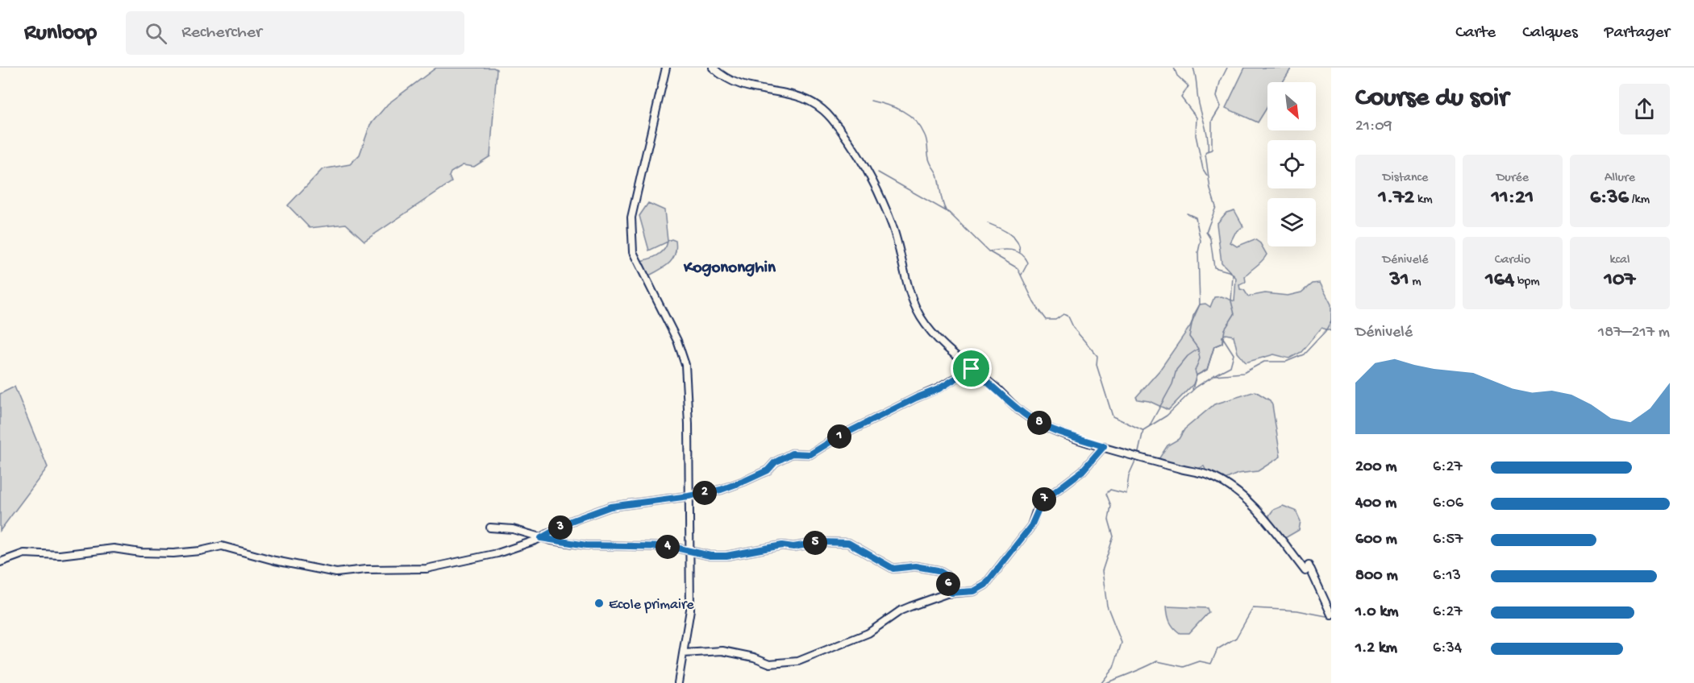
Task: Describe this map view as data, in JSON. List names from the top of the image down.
{
  "districts": ["Kogononghin"],
  "places": ["Ecole primaire"],
  "north": "bottom right",
  "page": {
    "header": "Runloop",
    "search": "Rechercher",
    "nav": ["Carte", "Calques", "Partager"],
    "heading": ["Course du soir", "21:09"],
    "stats": [
      ["Distance", "1.72 km"],
      ["Durée", "11:21"],
      ["Allure", "6:36 /km"],
      ["Dénivelé", "31 m"],
      ["Cardio", "164 bpm"],
      ["kcal", "107"]
    ],
    "chart": ["Dénivelé", "187–217 m"],
    "pins": [
      "8",
      "1",
      "2",
      "7",
      "3",
      "5",
      "4",
      "6"
    ],
    "list": [
      {
        "name": "200 m",
        "note": "6:27"
      },
      {
        "name": "400 m",
        "note": "6:06"
      },
      {
        "name": "600 m",
        "note": "6:57"
      },
      {
        "name": "800 m",
        "note": "6:13"
      },
      {
        "name": "1.0 km",
        "note": "6:27"
      },
      {
        "name": "1.2 km",
        "note": "6:34"
      }
    ]
  }
}
